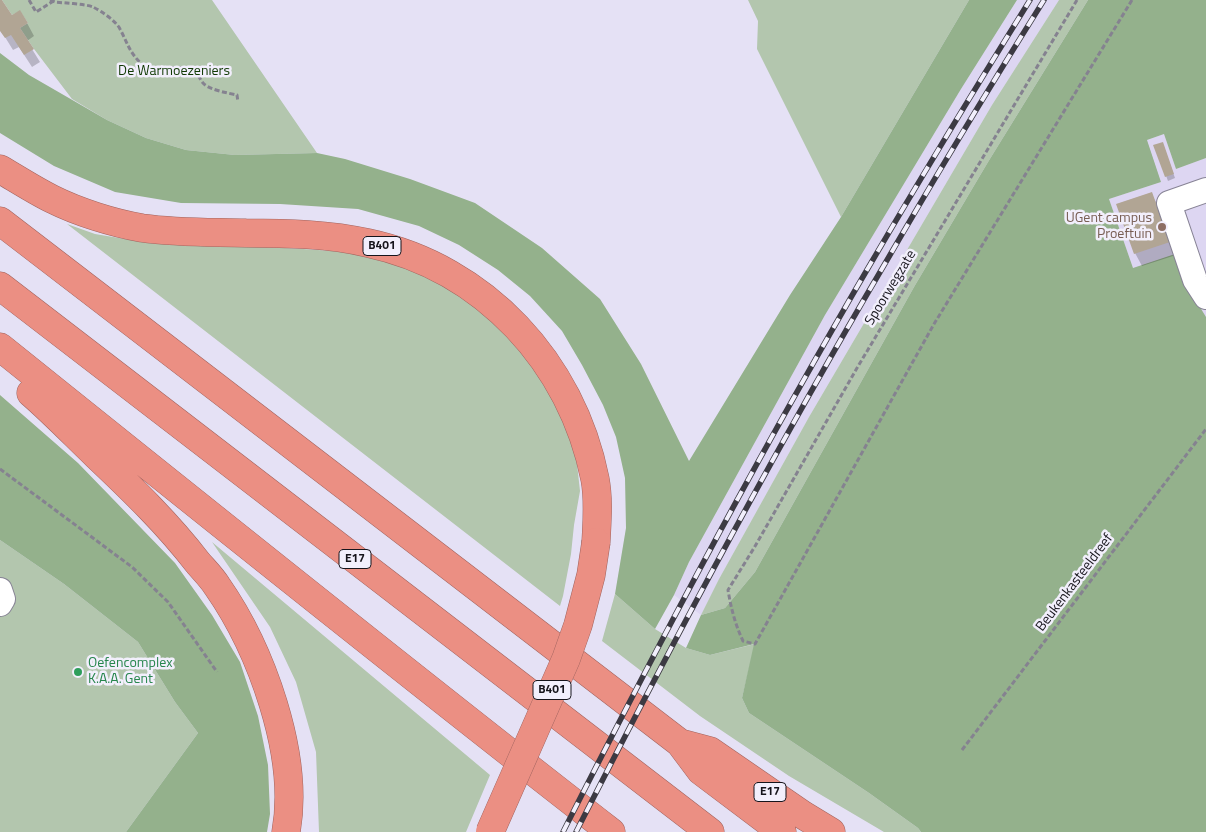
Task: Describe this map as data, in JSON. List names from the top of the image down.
{
  "streets": {
    "highway": ["B401", "E17"],
    "path": ["Spoorwegzate", "Beukenkasteeldreef"]
  },
  "parks": ["De Warmoezeniers"],
  "places": ["UGent campus Proeftuin", "Oefencomplex K.A.A. Gent"]
}
